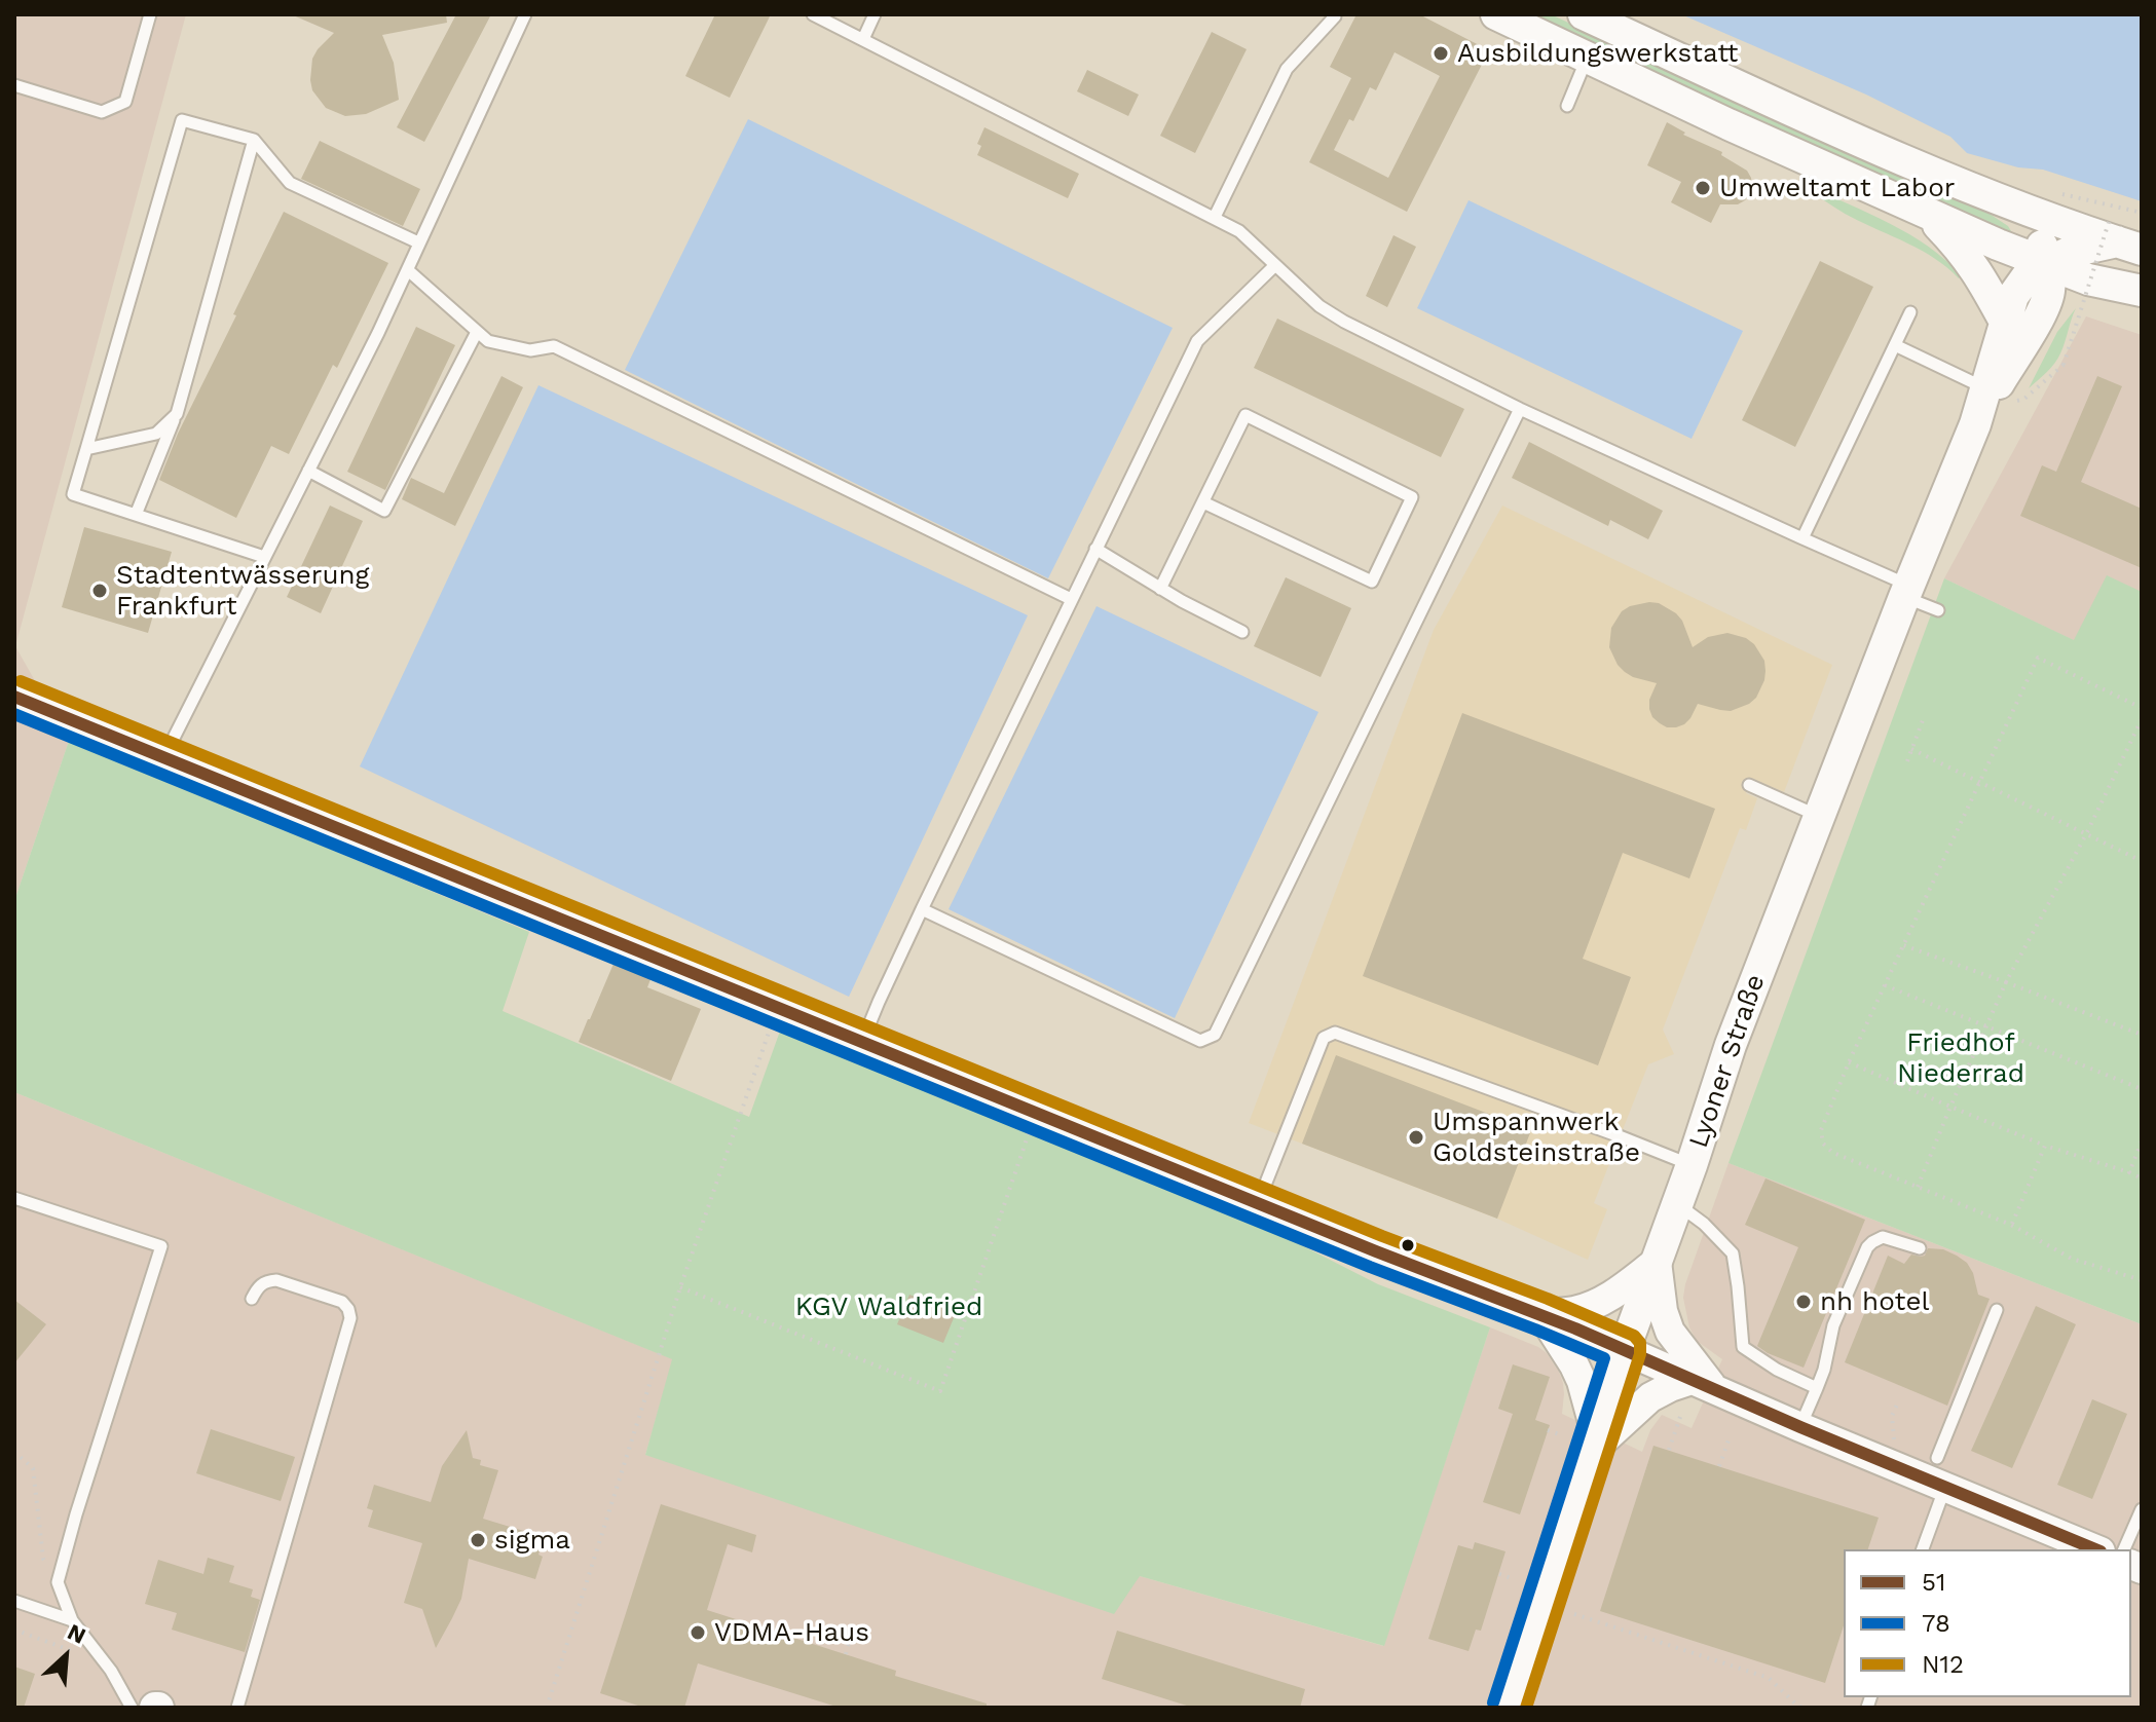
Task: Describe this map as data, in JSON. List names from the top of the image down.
{
  "streets": {
    "main road": ["Lyoner Straße"]
  },
  "parks": ["Friedhof Niederrad", "KGV Waldfried"],
  "places": [
    "Ausbildungswerkstatt",
    "Umweltamt Labor",
    "Stadtentwässerung Frankfurt",
    "Umspannwerk Goldsteinstraße",
    "nh hotel",
    "sigma",
    "VDMA-Haus"
  ],
  "lines": ["transit line N12", "transit line 51", "transit line 78"],
  "legend": ["51", "78", "N12"],
  "north": "top right"
}
